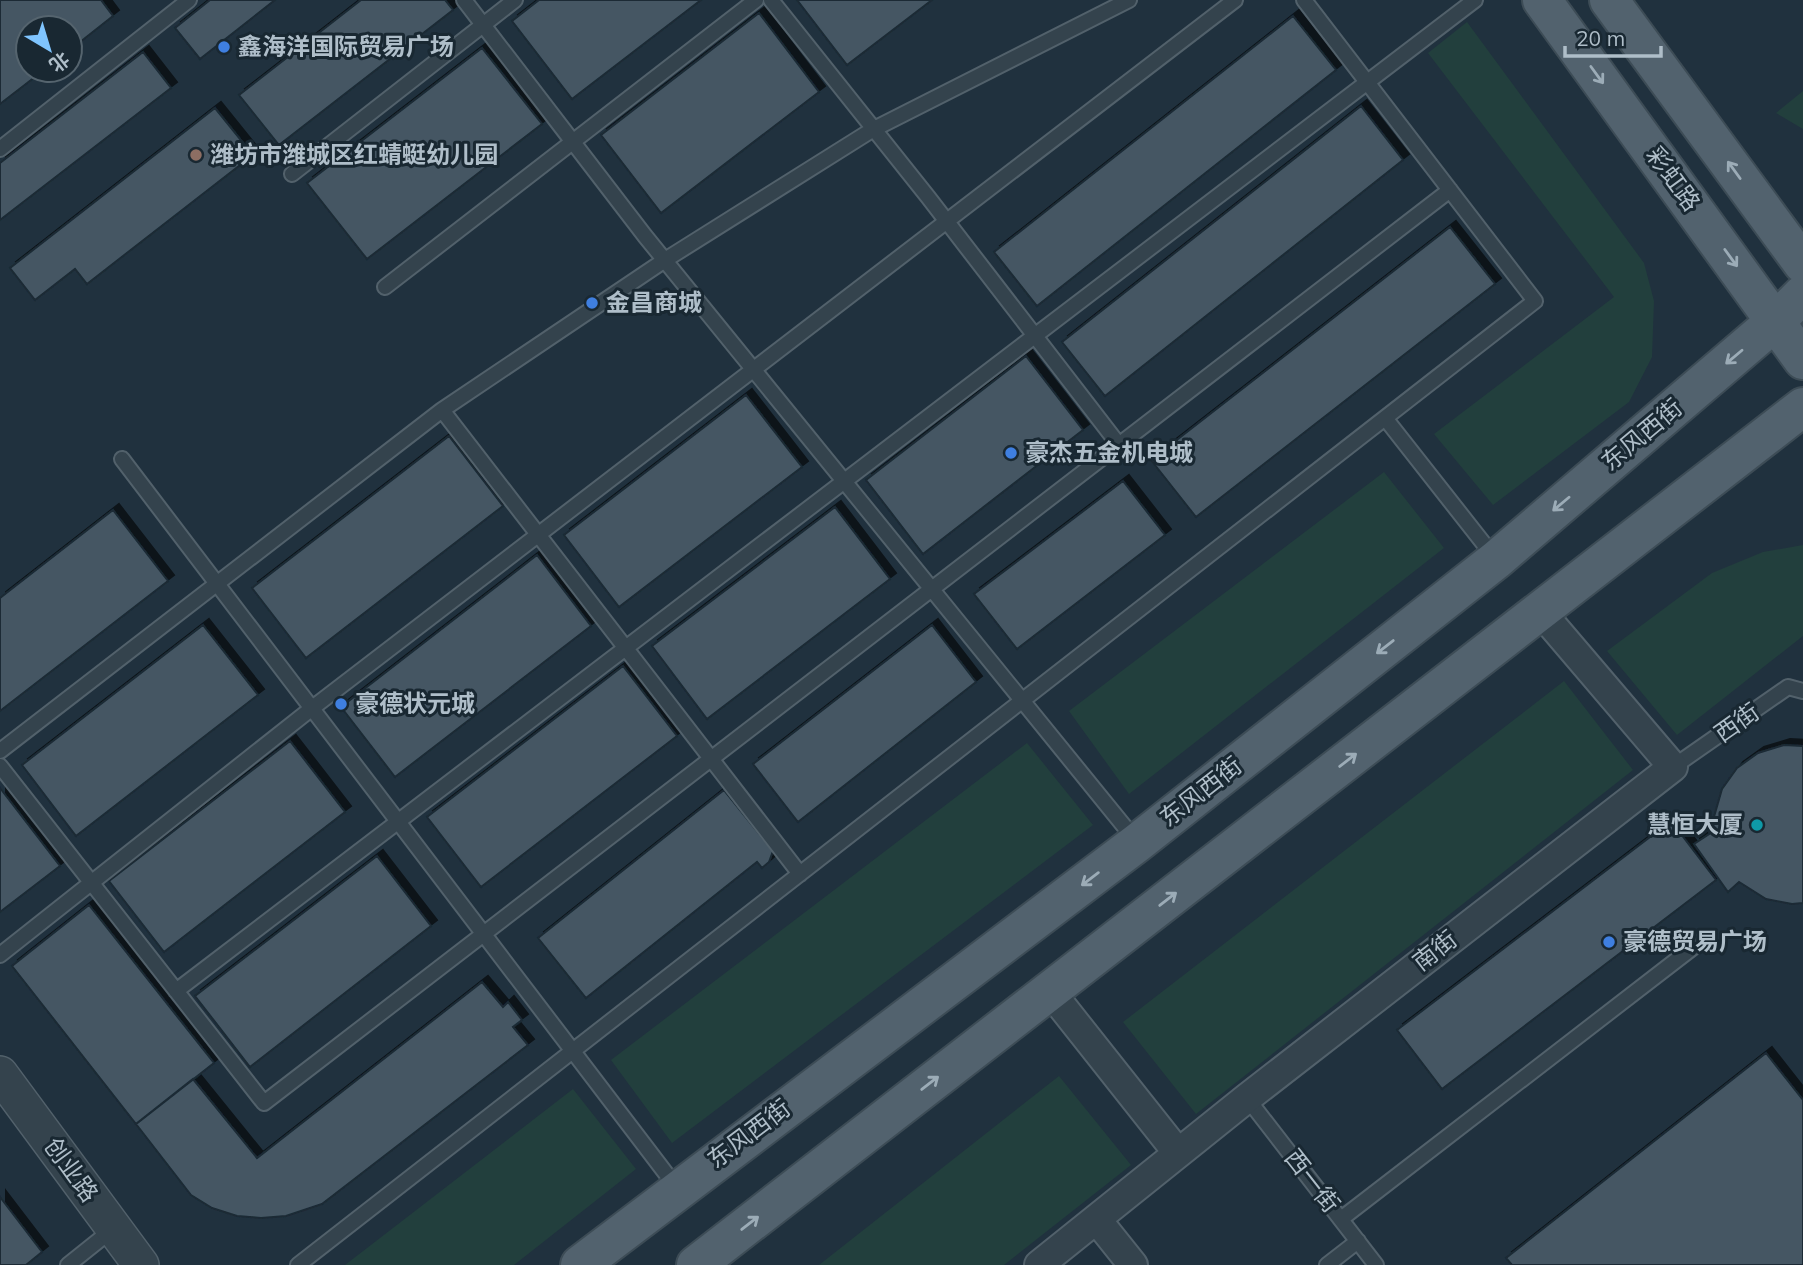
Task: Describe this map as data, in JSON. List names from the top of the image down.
{
  "streets": {
    "main road": ["彩虹路", "东风西街"],
    "street": ["南街", "创业路"],
    "lane": ["西街", "西一街"]
  },
  "crossings": [
    ["彩虹路", "东风西街"],
    ["西街", "南街"],
    ["南街", "西一街"]
  ],
  "places": [
    "鑫海洋国际贸易广场",
    "潍坊市潍城区红蜻蜓幼儿园",
    "金昌商城",
    "豪杰五金机电城",
    "豪德状元城",
    "慧恒大厦",
    "豪德贸易广场"
  ],
  "scale_bar": "20 m",
  "north": "bottom right"
}
